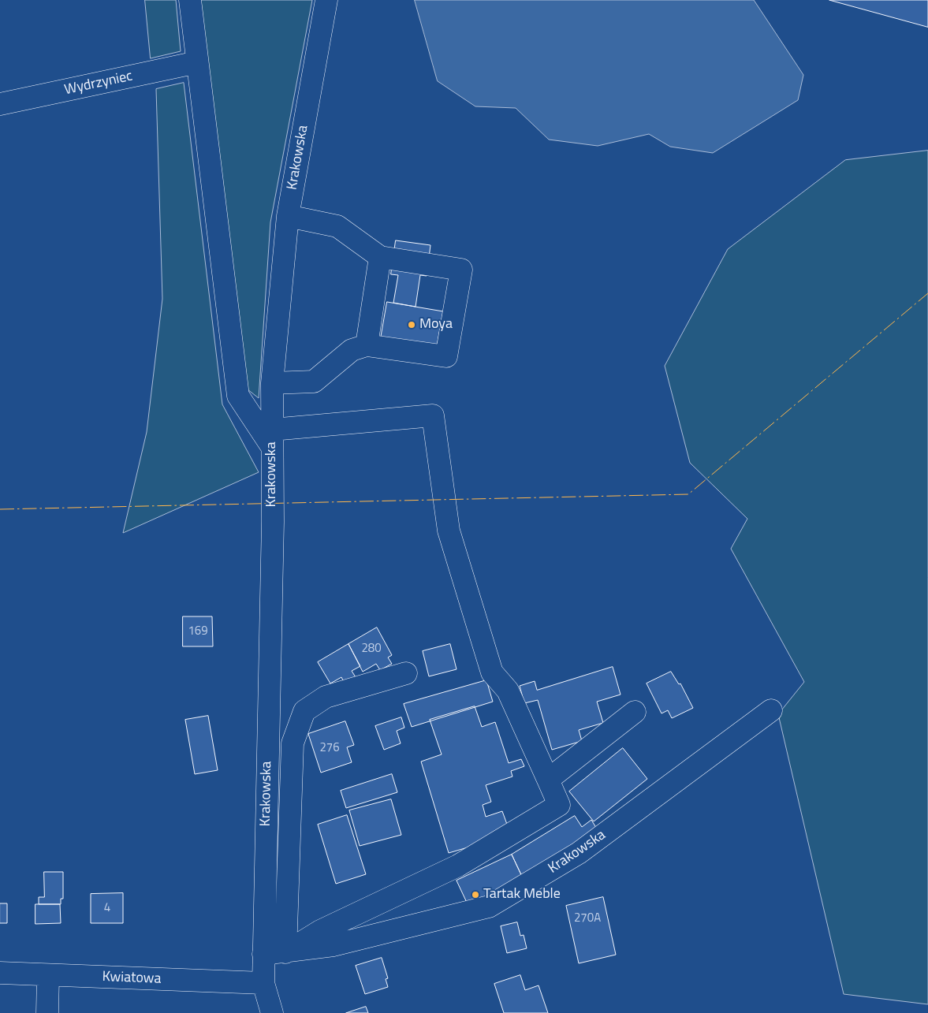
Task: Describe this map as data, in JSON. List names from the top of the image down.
{
  "streets": {
    "street": ["Wydrzyniec", "Krakowska", "Kwiatowa"]
  },
  "crossings": [
    ["Krakowska", "Kwiatowa"]
  ],
  "places": ["Moya", "Tartak Meble"],
  "house_numbers": [
    "169",
    "280",
    "276",
    "4",
    "270A"
  ]
}
